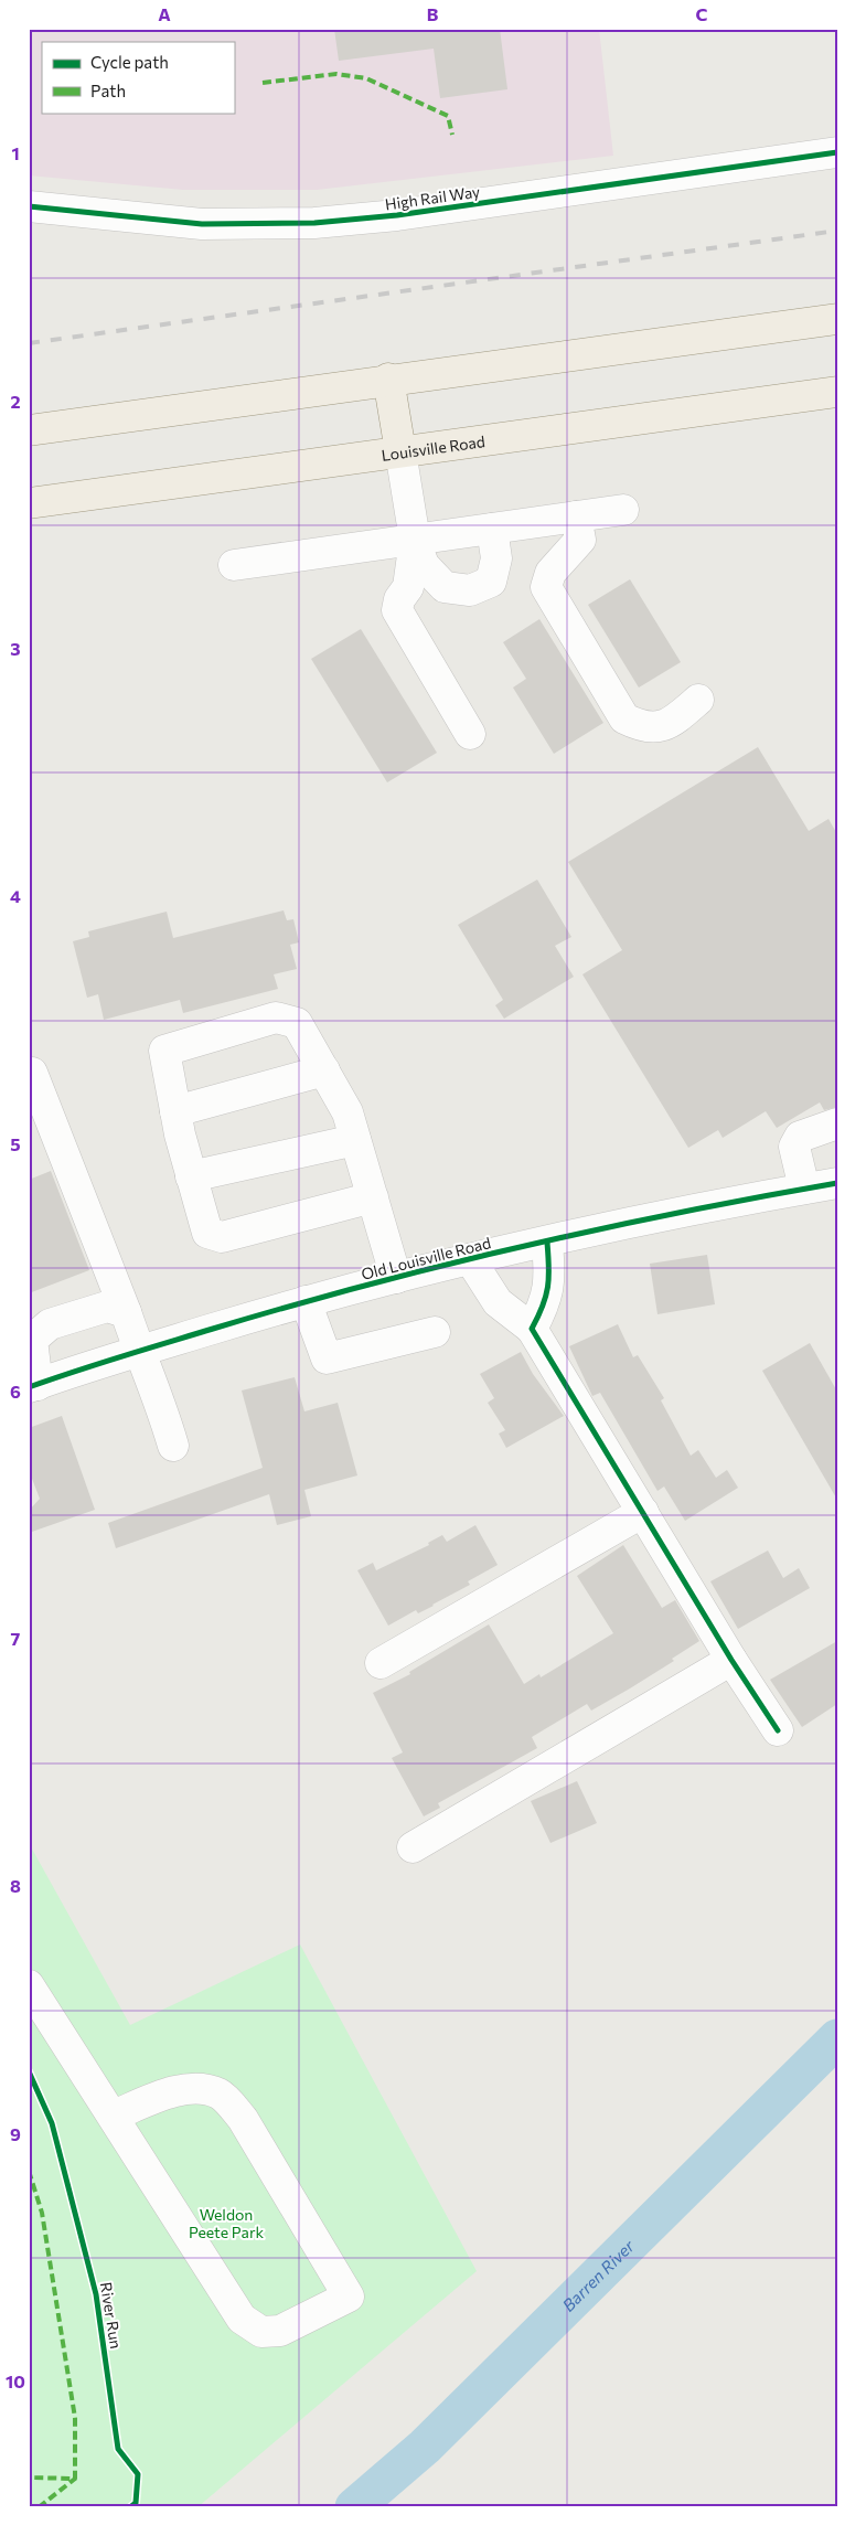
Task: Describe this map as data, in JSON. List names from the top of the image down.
{
  "streets": {
    "main road": ["Louisville Road"],
    "street": ["High Rail Way", "Old Louisville Road"],
    "cycle path": ["River Run"]
  },
  "water": ["Barren River"],
  "parks": ["Weldon Peete Park"],
  "legend": ["Cycle path", "Path"],
  "grid": {
    "columns": ["A", "B", "C"],
    "rows": [
      "1",
      "2",
      "3",
      "4",
      "5",
      "6",
      "7",
      "8",
      "9",
      "10"
    ]
  }
}
